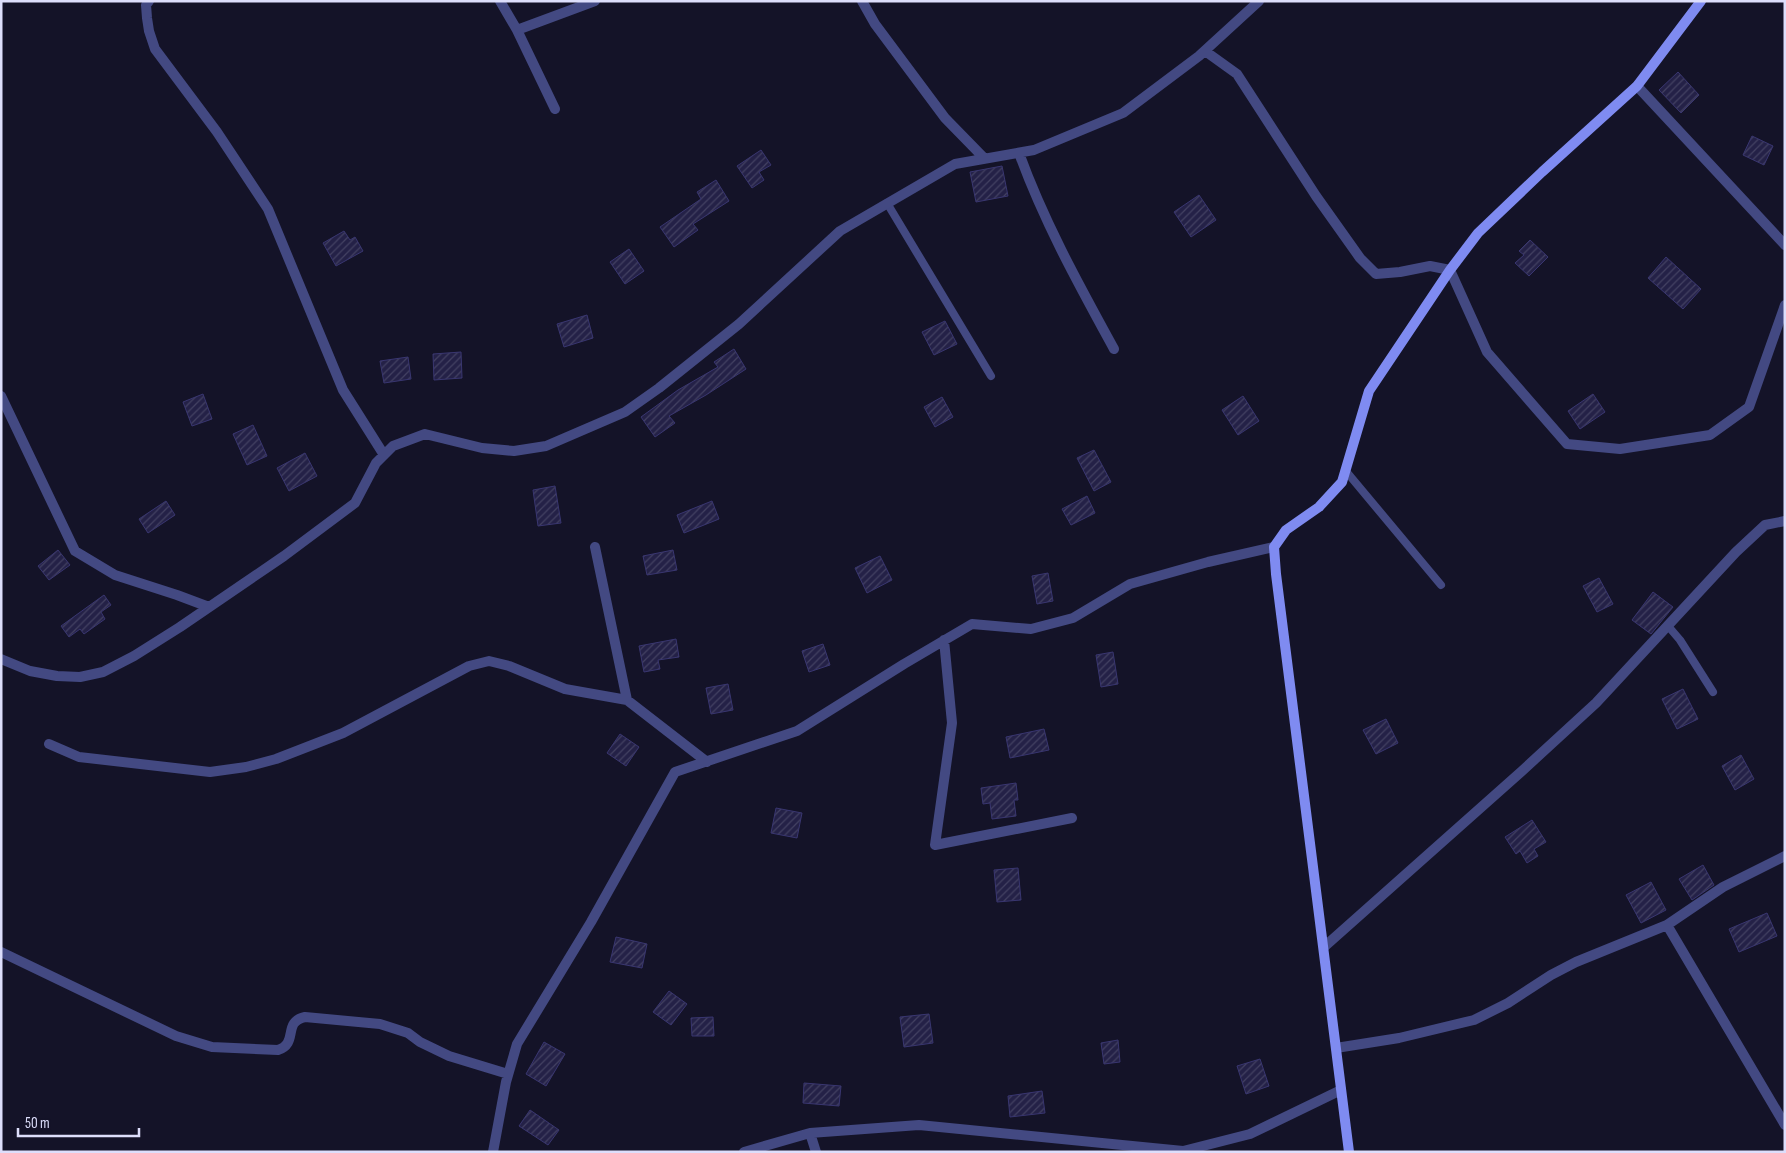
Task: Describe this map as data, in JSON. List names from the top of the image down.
{
  "scale_bar": "50 m"
}
